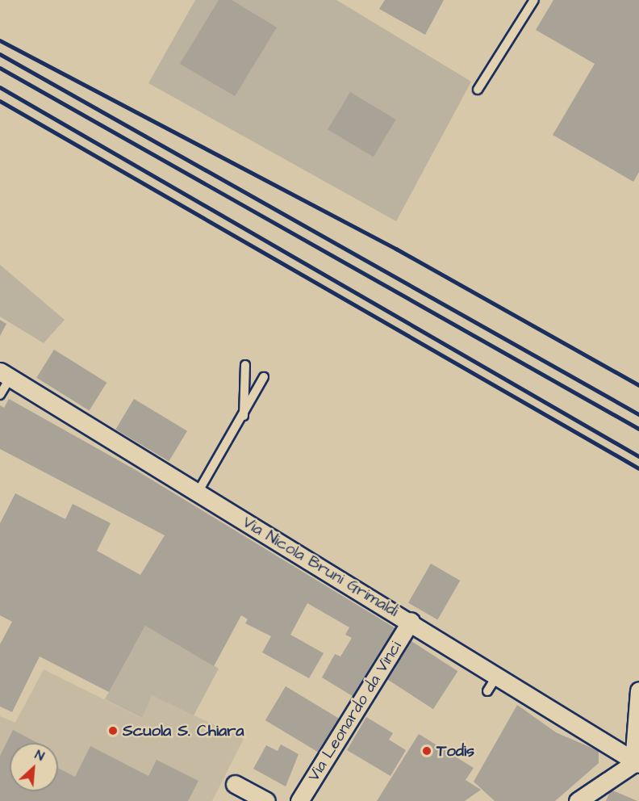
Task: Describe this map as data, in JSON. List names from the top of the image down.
{
  "streets": {
    "street": ["Via Nicola Bruni Grimaldi", "Via Leonardo da Vinci"]
  },
  "crossings": [
    ["Via Nicola Bruni Grimaldi", "Via Leonardo da Vinci"]
  ],
  "places": ["Scuola S. Chiara", "Todis"],
  "north": "top right"
}
